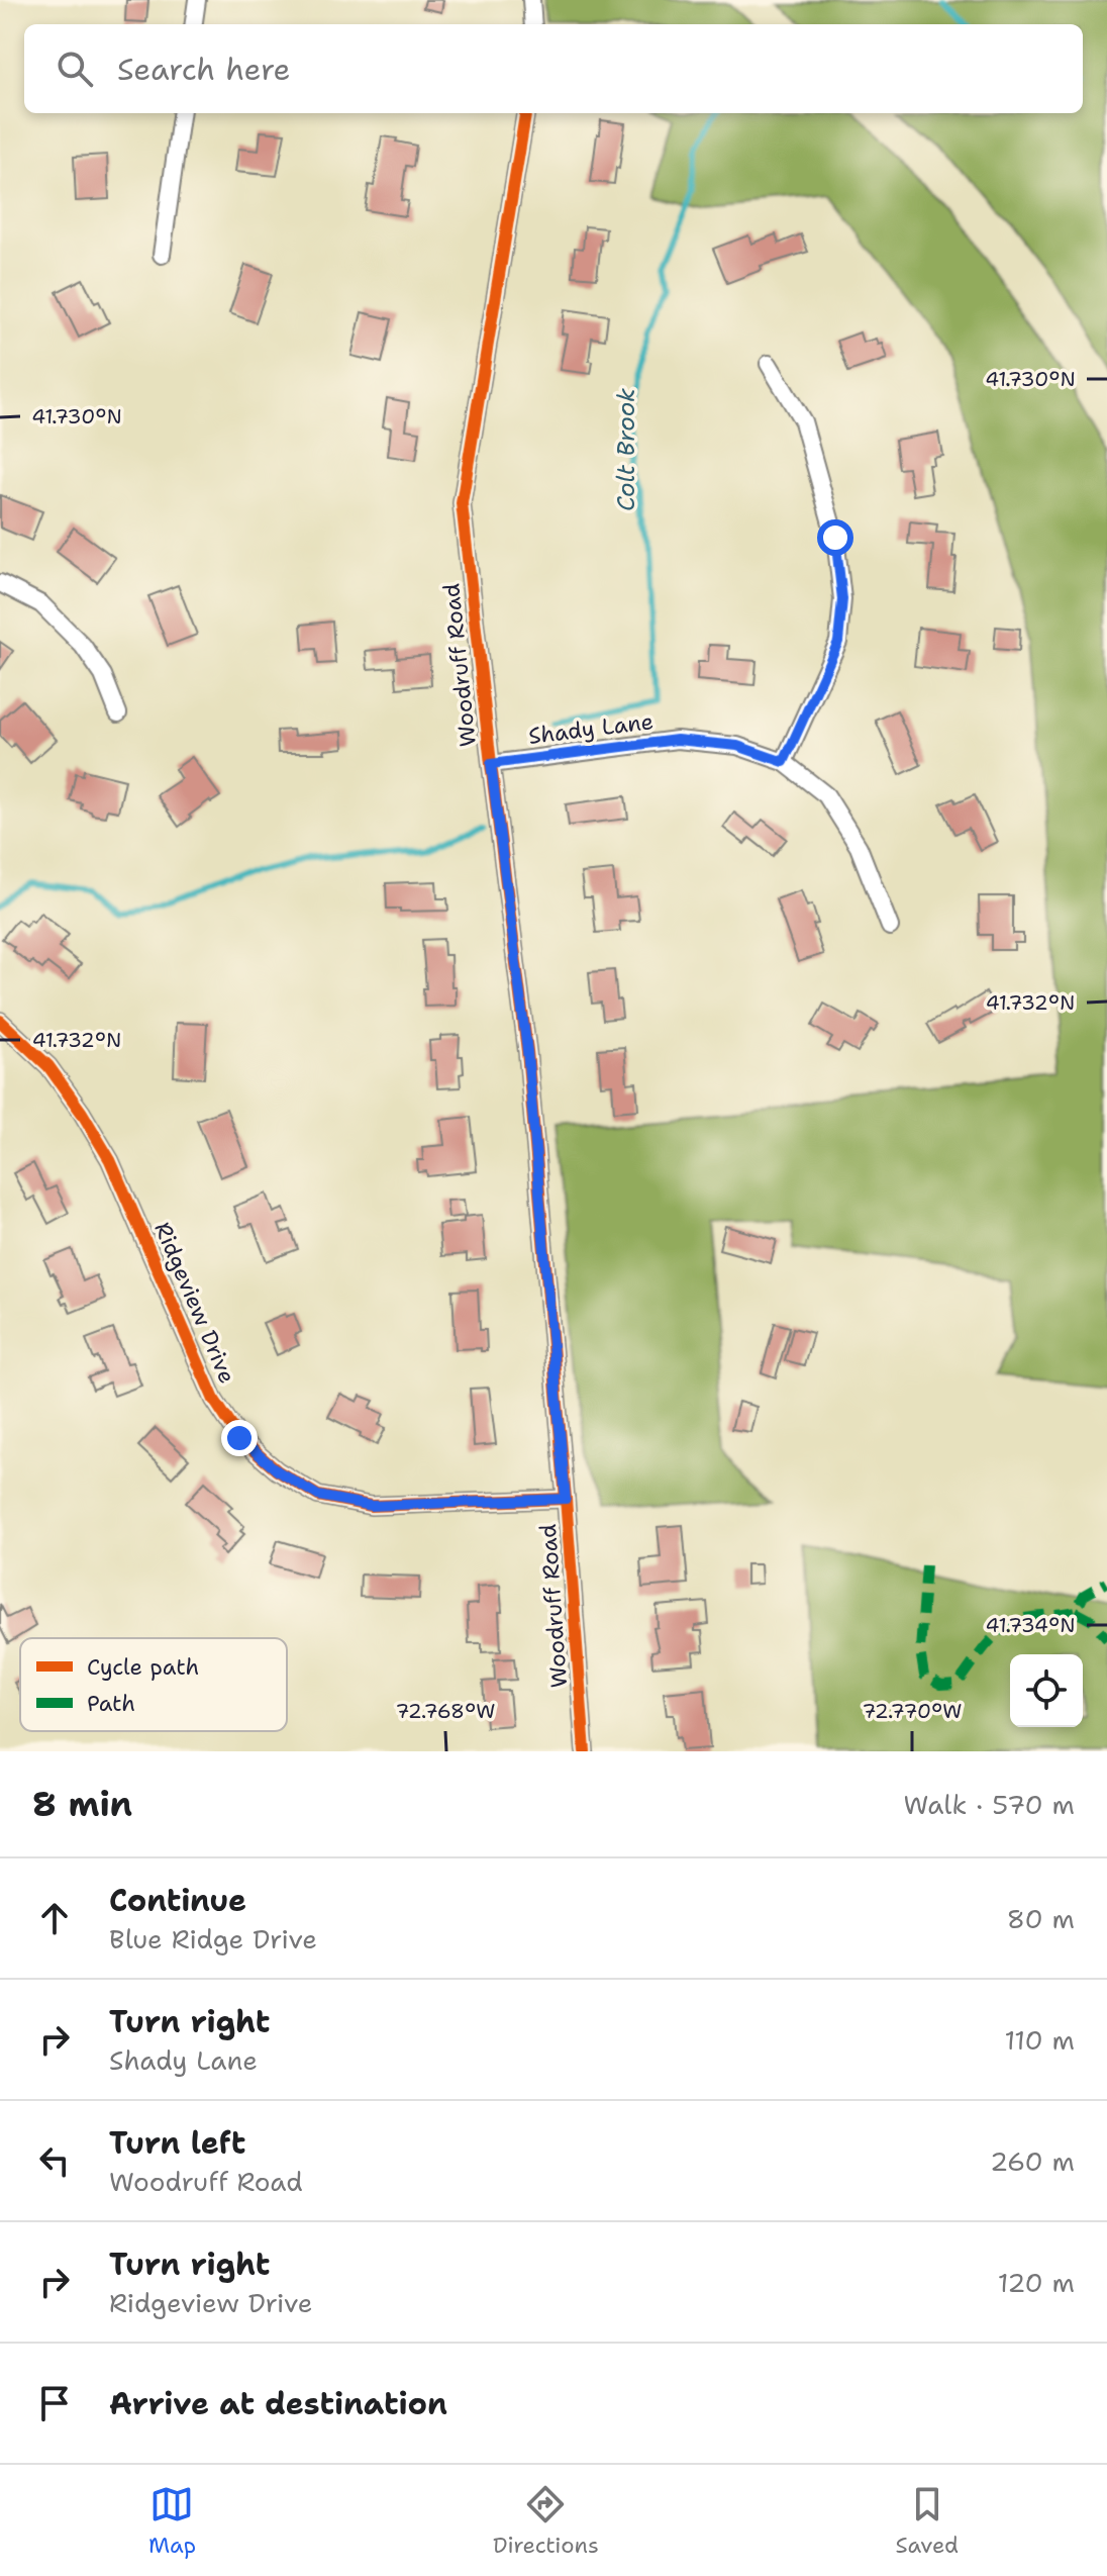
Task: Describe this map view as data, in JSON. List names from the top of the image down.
{
  "streets": {
    "street": ["Woodruff Road", "Shady Lane", "Ridgeview Drive"]
  },
  "crossings": [
    ["Woodruff Road", "Shady Lane"],
    ["Woodruff Road", "Ridgeview Drive"]
  ],
  "water": ["Colt Brook"],
  "legend": ["Cycle path", "Path"],
  "page": {
    "search": "Search here",
    "heading": ["8 min", "Walk · 570 m"],
    "list": [
      ["Continue", "Blue Ridge Drive", "80 m"],
      ["Turn right", "Shady Lane", "110 m"],
      ["Turn left", "Woodruff Road", "260 m"],
      ["Turn right", "Ridgeview Drive", "120 m"],
      "Arrive at destination"
    ],
    "nav": ["Map", "Directions", "Saved"]
  },
  "coordinates": [
    "41.730°N",
    "41.732°N",
    "41.734°N",
    "72.768°W",
    "72.770°W"
  ]
}
